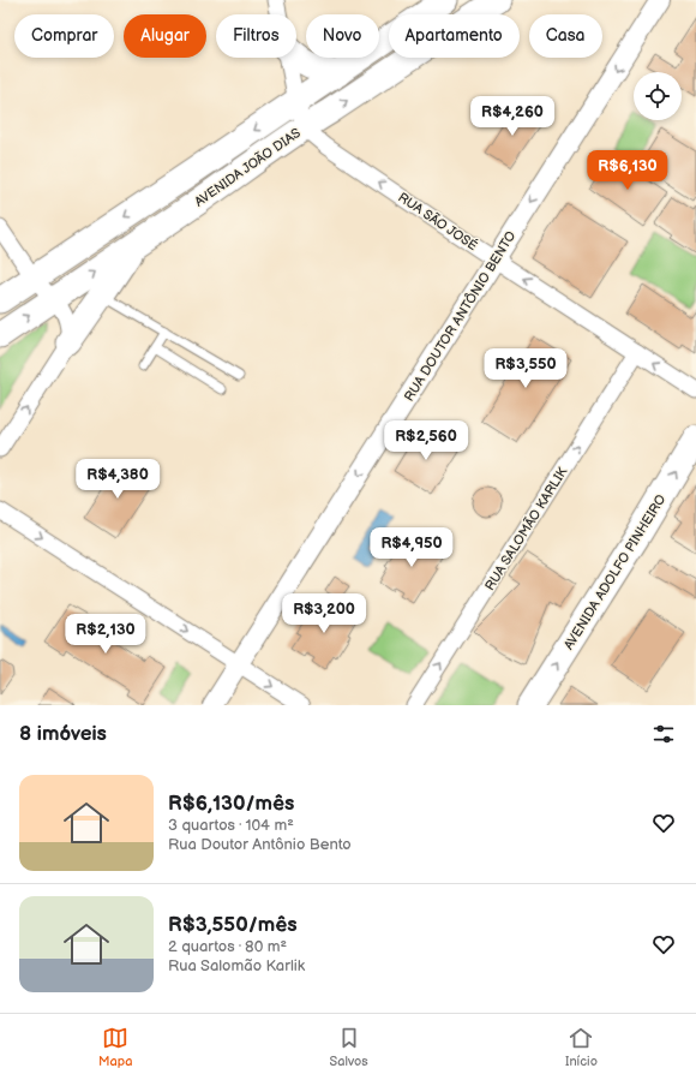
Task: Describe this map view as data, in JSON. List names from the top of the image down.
{
  "streets": {
    "main road": ["AVENIDA JOÃO DIAS", "AVENIDA ADOLFO PINHEIRO"],
    "street": ["RUA SÃO JOSÉ", "RUA DOUTOR ANTÔNIO BENTO", "RUA SALOMÃO KARLIK"]
  },
  "crossings": [
    ["AVENIDA JOÃO DIAS", "RUA SÃO JOSÉ"],
    ["RUA SÃO JOSÉ", "RUA DOUTOR ANTÔNIO BENTO"],
    ["RUA SÃO JOSÉ", "RUA SALOMÃO KARLIK"]
  ],
  "one_way": [
    "RUA SÃO JOSÉ",
    "RUA DOUTOR ANTÔNIO BENTO",
    "RUA SALOMÃO KARLIK",
    "AVENIDA ADOLFO PINHEIRO"
  ],
  "page": {
    "chip": [
      "Comprar",
      "Alugar",
      "Filtros",
      "Novo",
      "Apartamento",
      "Casa"
    ],
    "price": [
      "R$4,260",
      "R$6,130",
      "R$3,550",
      "R$2,560",
      "R$4,380",
      "R$4,950",
      "R$3,200",
      "R$2,130"
    ],
    "heading": "8 imóveis",
    "list": [
      {
        "name": "R$6,130/mês",
        "note": "3 quartos · 104 m² · Rua Doutor Antônio Bento"
      },
      {
        "name": "R$3,550/mês",
        "note": "2 quartos · 80 m² · Rua Salomão Karlik"
      }
    ],
    "tabs": ["Mapa", "Salvos", "Início"]
  }
}
